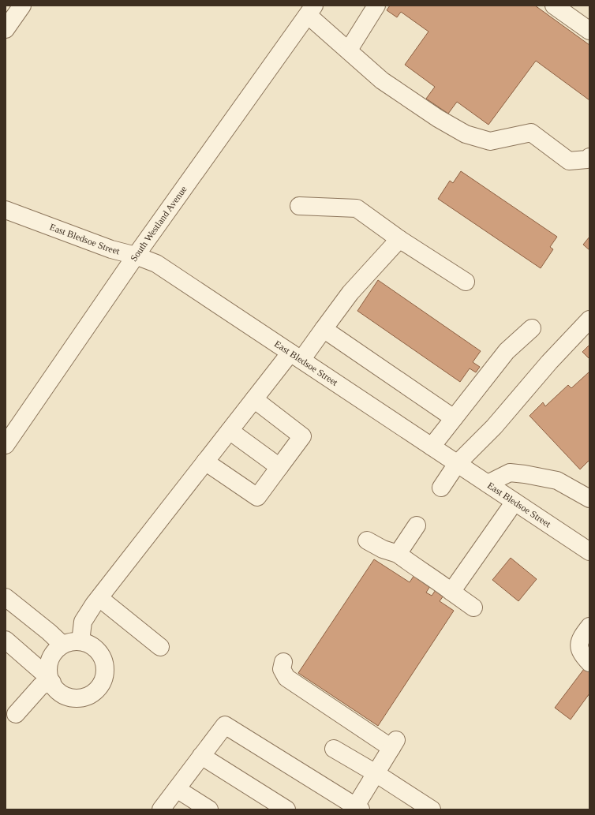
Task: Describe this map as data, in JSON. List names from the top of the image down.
{
  "streets": {
    "street": ["South Westland Avenue", "East Bledsoe Street"]
  },
  "crossings": [
    ["South Westland Avenue", "East Bledsoe Street"]
  ]
}
